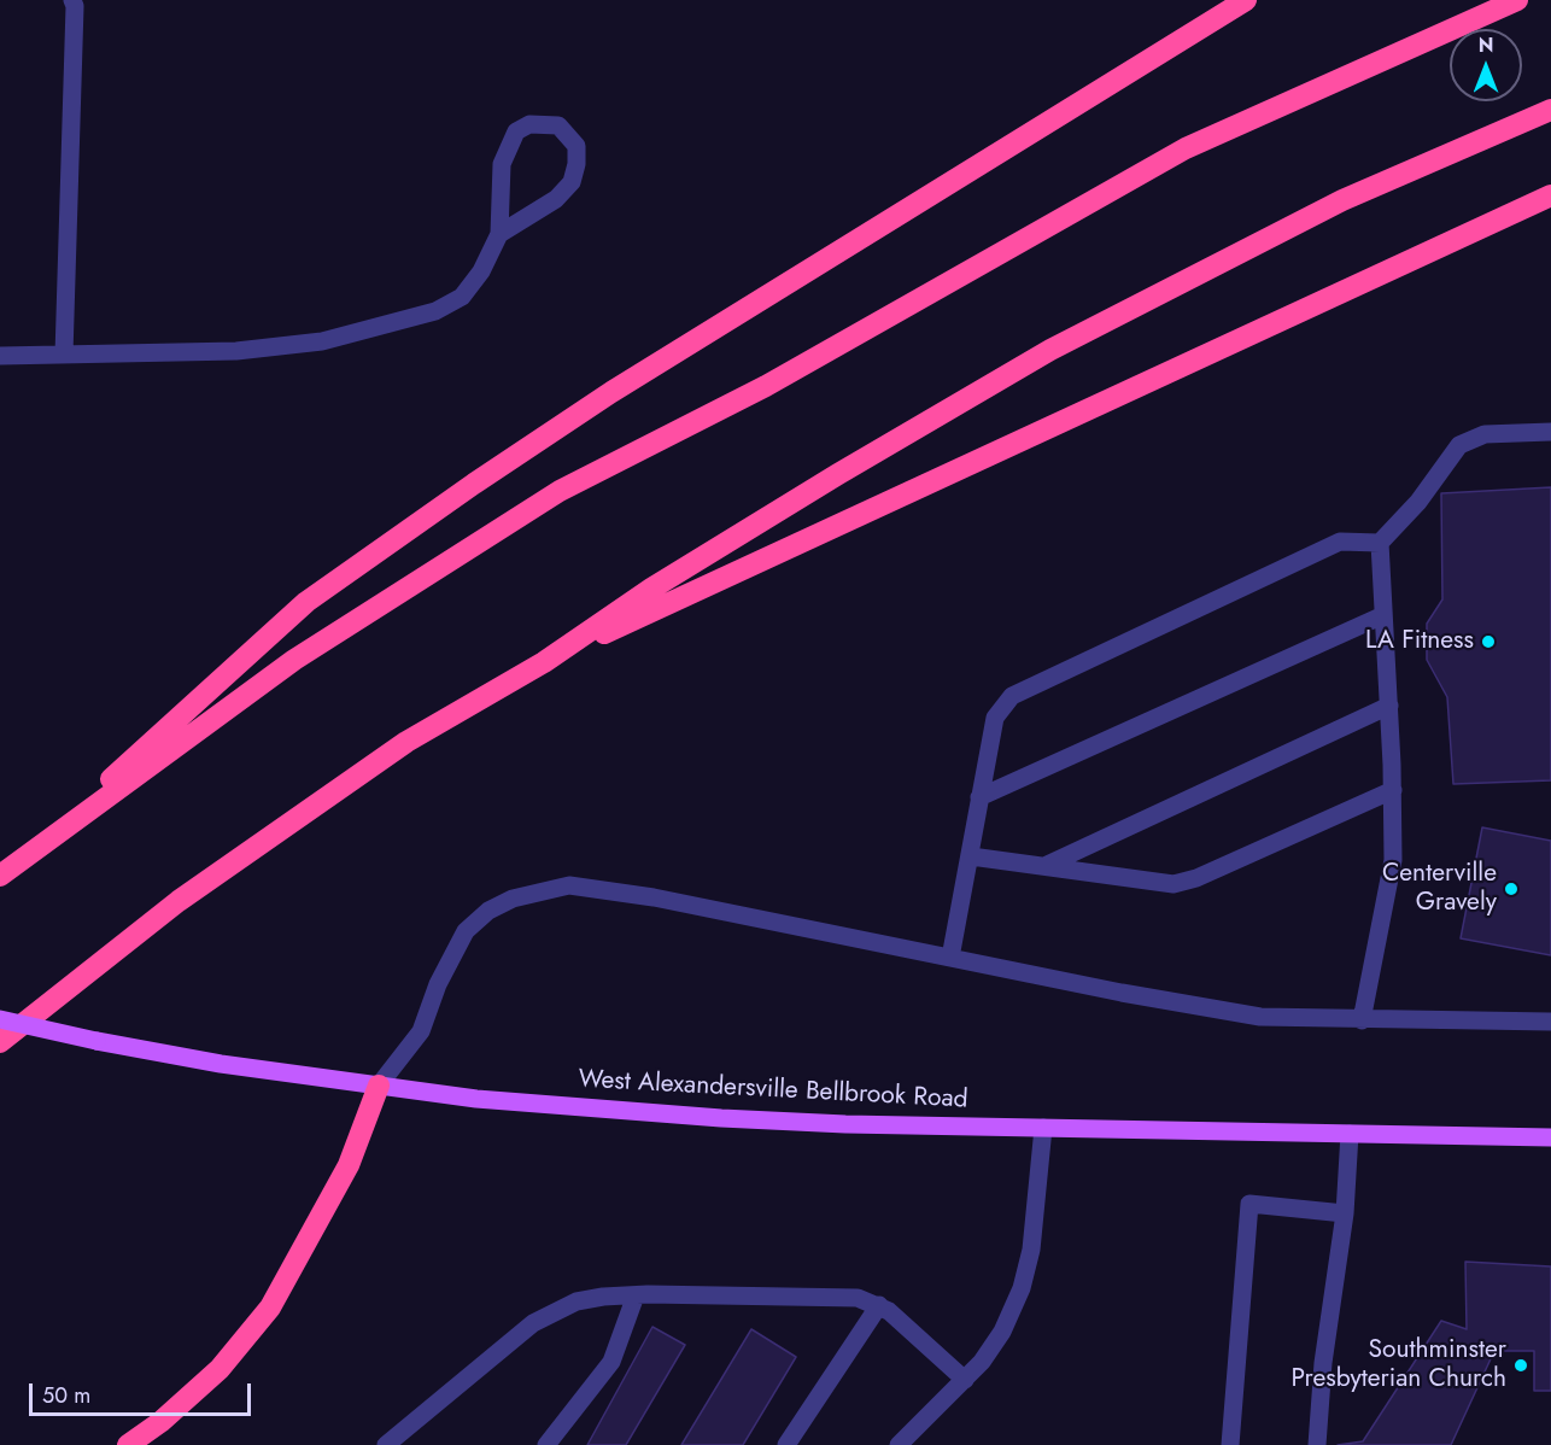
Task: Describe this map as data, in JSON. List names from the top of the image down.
{
  "streets": {
    "main road": ["West Alexandersville Bellbrook Road"]
  },
  "places": ["LA Fitness", "Centerville Gravely", "Southminster Presbyterian Church"],
  "scale_bar": "50 m",
  "north": "top"
}
